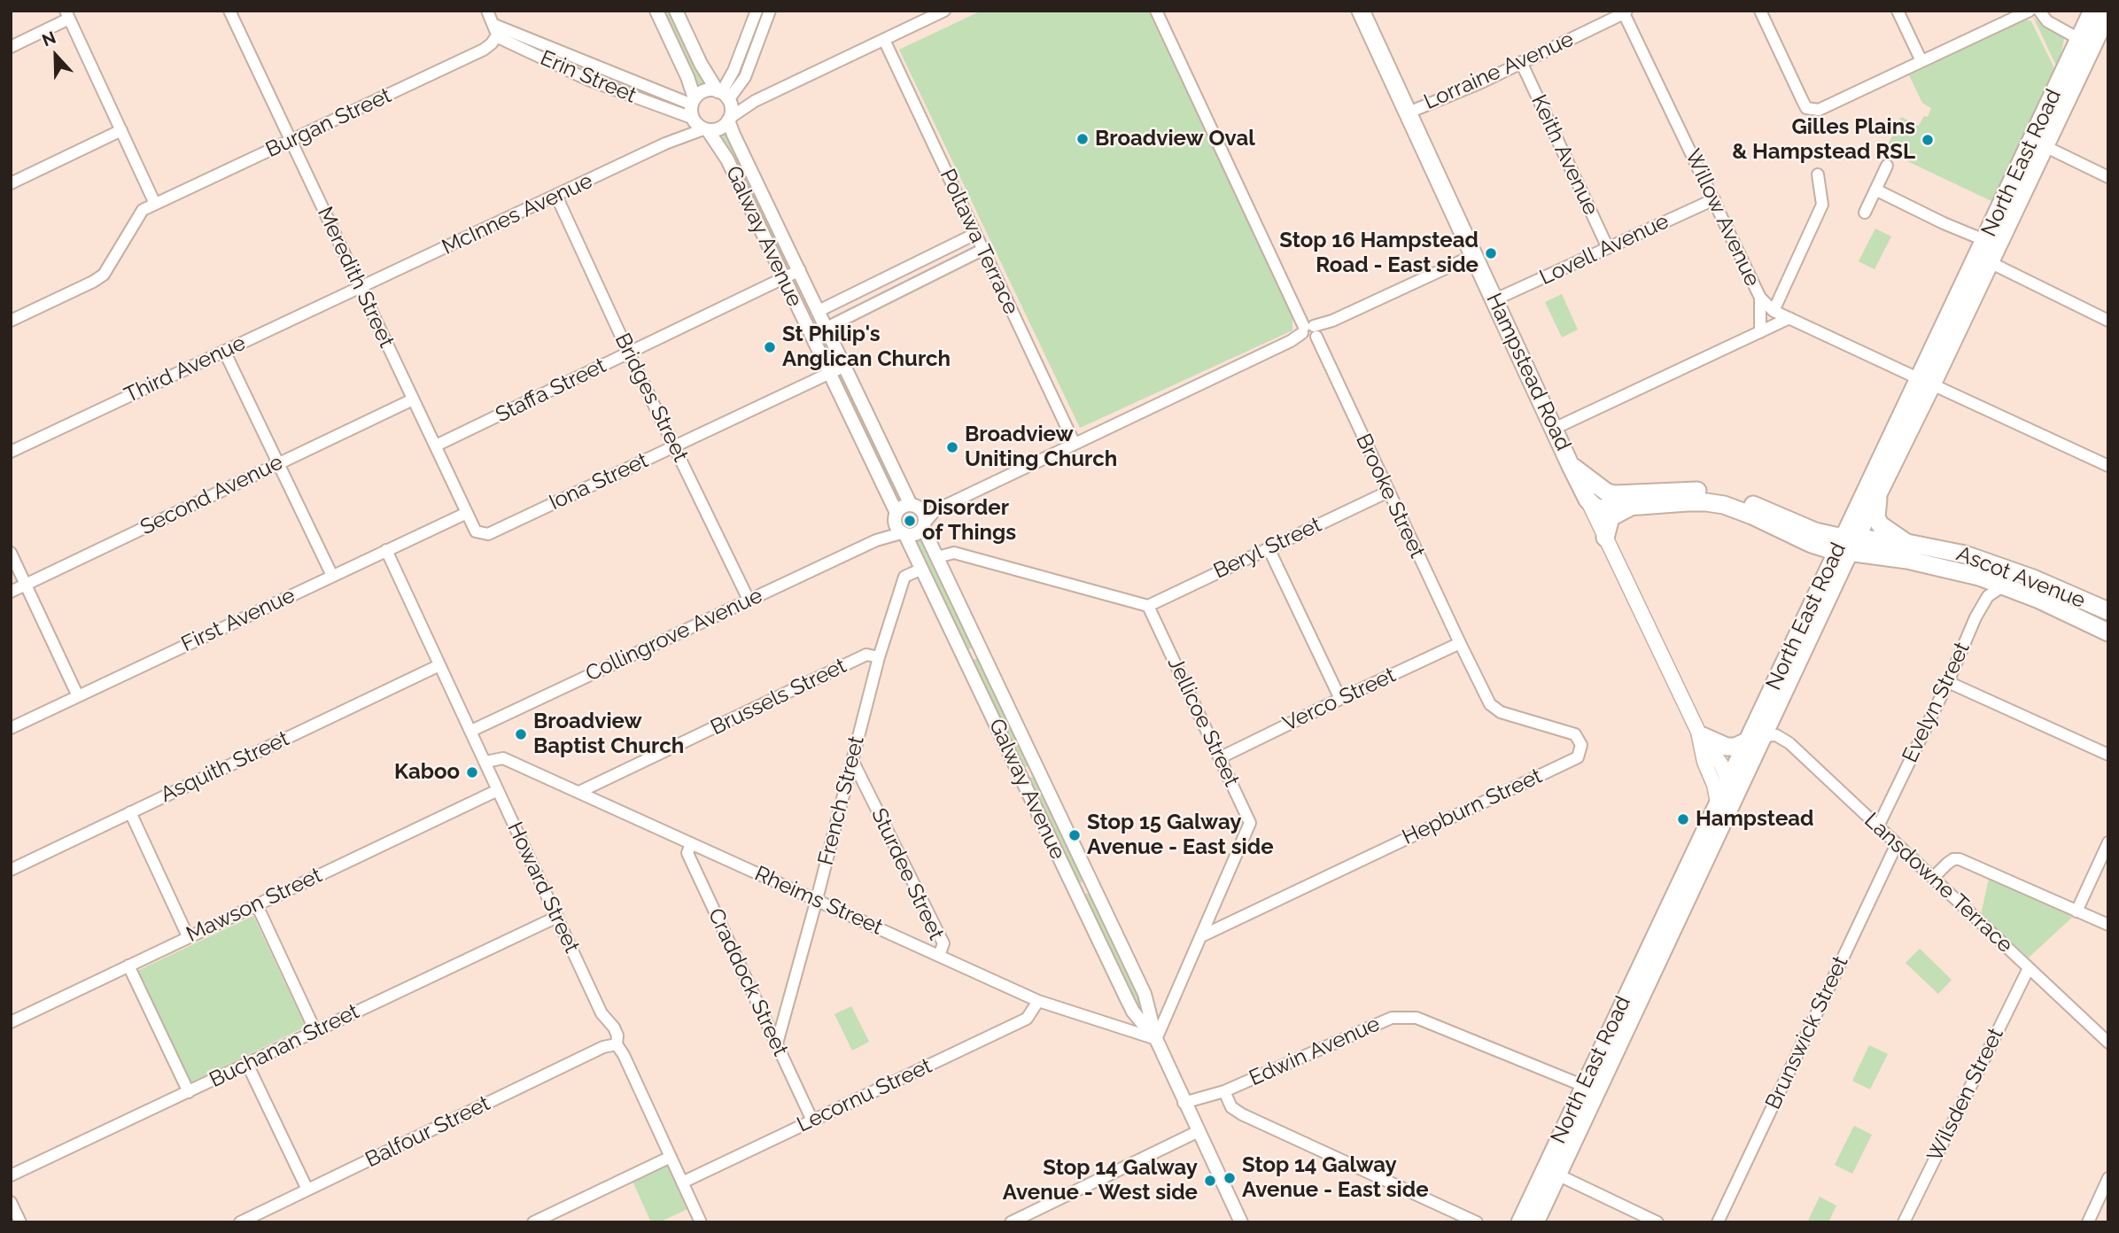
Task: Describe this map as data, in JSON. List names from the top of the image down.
{
  "streets": {
    "highway": ["North East Road", "Hampstead Road", "Ascot Avenue"],
    "street": [
      "Lorraine Avenue",
      "Erin Street",
      "Burgan Street",
      "Keith Avenue",
      "McInnes Avenue",
      "Willow Avenue",
      "Galway Avenue",
      "Poltawa Terrace",
      "Lovell Avenue",
      "Meredith Street",
      "Third Avenue",
      "Staffa Street",
      "Bridges Street",
      "Iona Street",
      "Second Avenue",
      "Brooke Street",
      "Beryl Street",
      "First Avenue",
      "Collingrove Avenue",
      "Brussels Street",
      "Verco Street",
      "Evelyn Street",
      "Jellicoe Street",
      "Asquith Street",
      "French Street",
      "Hepburn Street",
      "Sturdee Street",
      "Lansdowne Terrace",
      "Howard Street",
      "Rheims Street",
      "Mawson Street",
      "Craddock Street",
      "Brunswick Street",
      "Buchanan Street",
      "Edwin Avenue",
      "Wilsden Street",
      "Lecornu Street",
      "Balfour Street"
    ]
  },
  "crossings": [
    ["Lorraine Avenue", "Keith Avenue"],
    ["Lorraine Avenue", "Willow Avenue"],
    ["Lorraine Avenue", "Hampstead Road"],
    ["Erin Street", "Burgan Street"],
    ["Erin Street", "McInnes Avenue"],
    ["Erin Street", "Galway Avenue"],
    ["Burgan Street", "Meredith Street"],
    ["Keith Avenue", "Lovell Avenue"],
    ["North East Road", "Willow Avenue"],
    ["North East Road", "Hampstead Road"],
    ["North East Road", "Ascot Avenue"],
    ["North East Road", "Lansdowne Terrace"],
    ["North East Road", "Edwin Avenue"],
    ["McInnes Avenue", "Galway Avenue"],
    ["McInnes Avenue", "Meredith Street"],
    ["McInnes Avenue", "Third Avenue"],
    ["McInnes Avenue", "Bridges Street"],
    ["Willow Avenue", "Lovell Avenue"],
    ["Galway Avenue", "Staffa Street"],
    ["Galway Avenue", "Iona Street"],
    ["Galway Avenue", "Collingrove Avenue"],
    ["Galway Avenue", "Jellicoe Street"],
    ["Galway Avenue", "French Street"],
    ["Galway Avenue", "Rheims Street"],
    ["Galway Avenue", "Edwin Avenue"],
    ["Lovell Avenue", "Hampstead Road"],
    ["Meredith Street", "Third Avenue"],
    ["Meredith Street", "Staffa Street"],
    ["Meredith Street", "Iona Street"],
    ["Meredith Street", "Second Avenue"],
    ["Meredith Street", "First Avenue"],
    ["Staffa Street", "Bridges Street"],
    ["Bridges Street", "Iona Street"],
    ["Bridges Street", "Collingrove Avenue"],
    ["Brooke Street", "Beryl Street"],
    ["Brooke Street", "Verco Street"],
    ["Brooke Street", "Hepburn Street"],
    ["Beryl Street", "Jellicoe Street"],
    ["Ascot Avenue", "Evelyn Street"],
    ["First Avenue", "Howard Street"],
    ["Collingrove Avenue", "Howard Street"],
    ["Brussels Street", "French Street"],
    ["Brussels Street", "Rheims Street"],
    ["Verco Street", "Jellicoe Street"],
    ["Verco Street", "Hepburn Street"],
    ["Evelyn Street", "Lansdowne Terrace"],
    ["Jellicoe Street", "Hepburn Street"],
    ["Jellicoe Street", "Rheims Street"],
    ["Asquith Street", "Howard Street"],
    ["French Street", "Sturdee Street"],
    ["French Street", "Rheims Street"],
    ["French Street", "Craddock Street"],
    ["Sturdee Street", "Rheims Street"],
    ["Lansdowne Terrace", "Brunswick Street"],
    ["Lansdowne Terrace", "Wilsden Street"],
    ["Howard Street", "Rheims Street"],
    ["Howard Street", "Mawson Street"],
    ["Howard Street", "Buchanan Street"],
    ["Howard Street", "Lecornu Street"],
    ["Howard Street", "Balfour Street"],
    ["Rheims Street", "Craddock Street"],
    ["Rheims Street", "Lecornu Street"],
    ["Craddock Street", "Lecornu Street"]
  ],
  "places": [
    "Broadview Oval",
    "Gilles Plains & Hampstead RSL",
    "Stop 16 Hampstead Road - East side",
    "St Philip's Anglican Church",
    "Broadview Uniting Church",
    "Disorder of Things",
    "Broadview Baptist Church",
    "Kaboo",
    "Hampstead",
    "Stop 15 Galway Avenue - East side",
    "Stop 14 Galway Avenue - East side",
    "Stop 14 Galway Avenue - West side"
  ],
  "north": "top"
}
